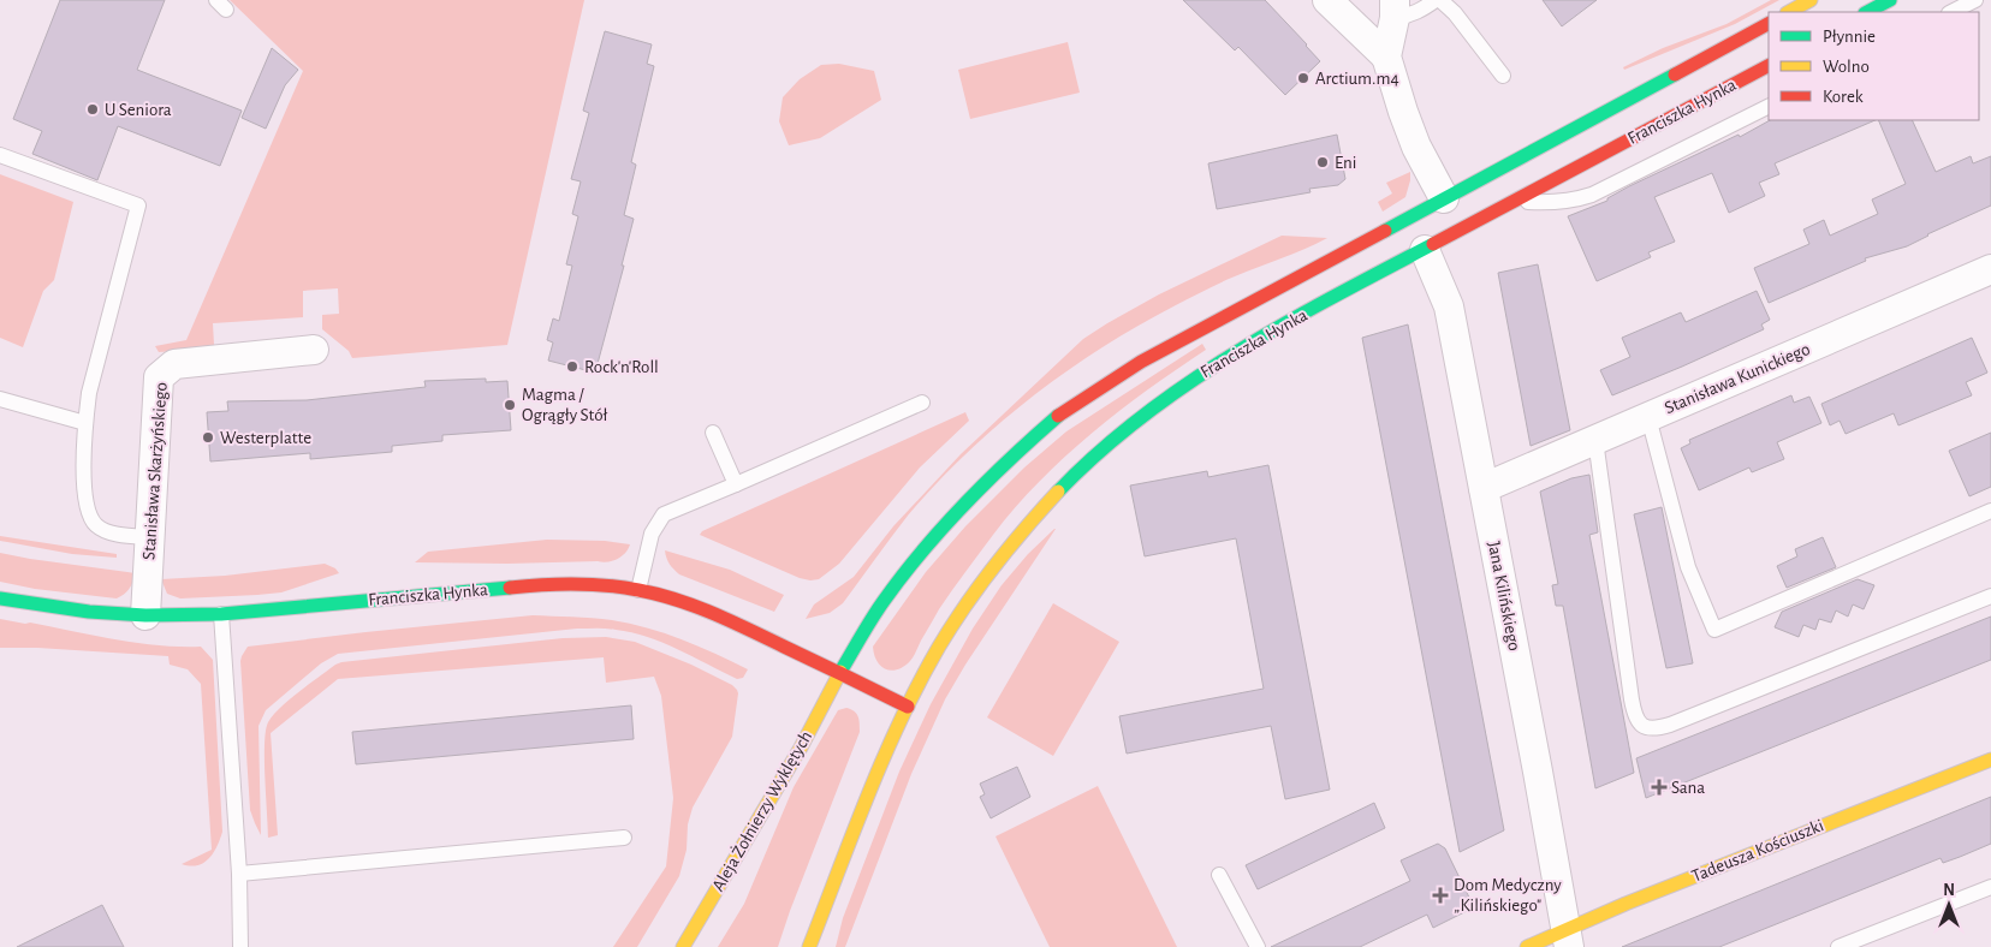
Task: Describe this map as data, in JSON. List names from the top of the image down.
{
  "streets": {
    "main road": ["Franciszka Hynka", "Aleja Żołnierzy Wyklętych", "Tadeusza Kościuszki"],
    "street": ["Stanisława Kunickiego", "Stanisława Skarżyńskiego", "Jana Kilińskiego"]
  },
  "crossings": [
    ["Franciszka Hynka", "Stanisława Skarżyńskiego"],
    ["Franciszka Hynka", "Jana Kilińskiego"],
    ["Franciszka Hynka", "Aleja Żołnierzy Wyklętych"],
    ["Stanisława Kunickiego", "Jana Kilińskiego"],
    ["Jana Kilińskiego", "Tadeusza Kościuszki"]
  ],
  "places": {
    "other": [
      "Arctium.m4",
      "U Seniora",
      "Eni",
      "Rock'n'Roll",
      "Magma / Ogrągły Stół",
      "Westerplatte"
    ],
    "health": ["Sana", "Dom Medyczny „Kilińskiego\""]
  },
  "legend": ["Płynnie", "Wolno", "Korek"],
  "north": "top"
}
